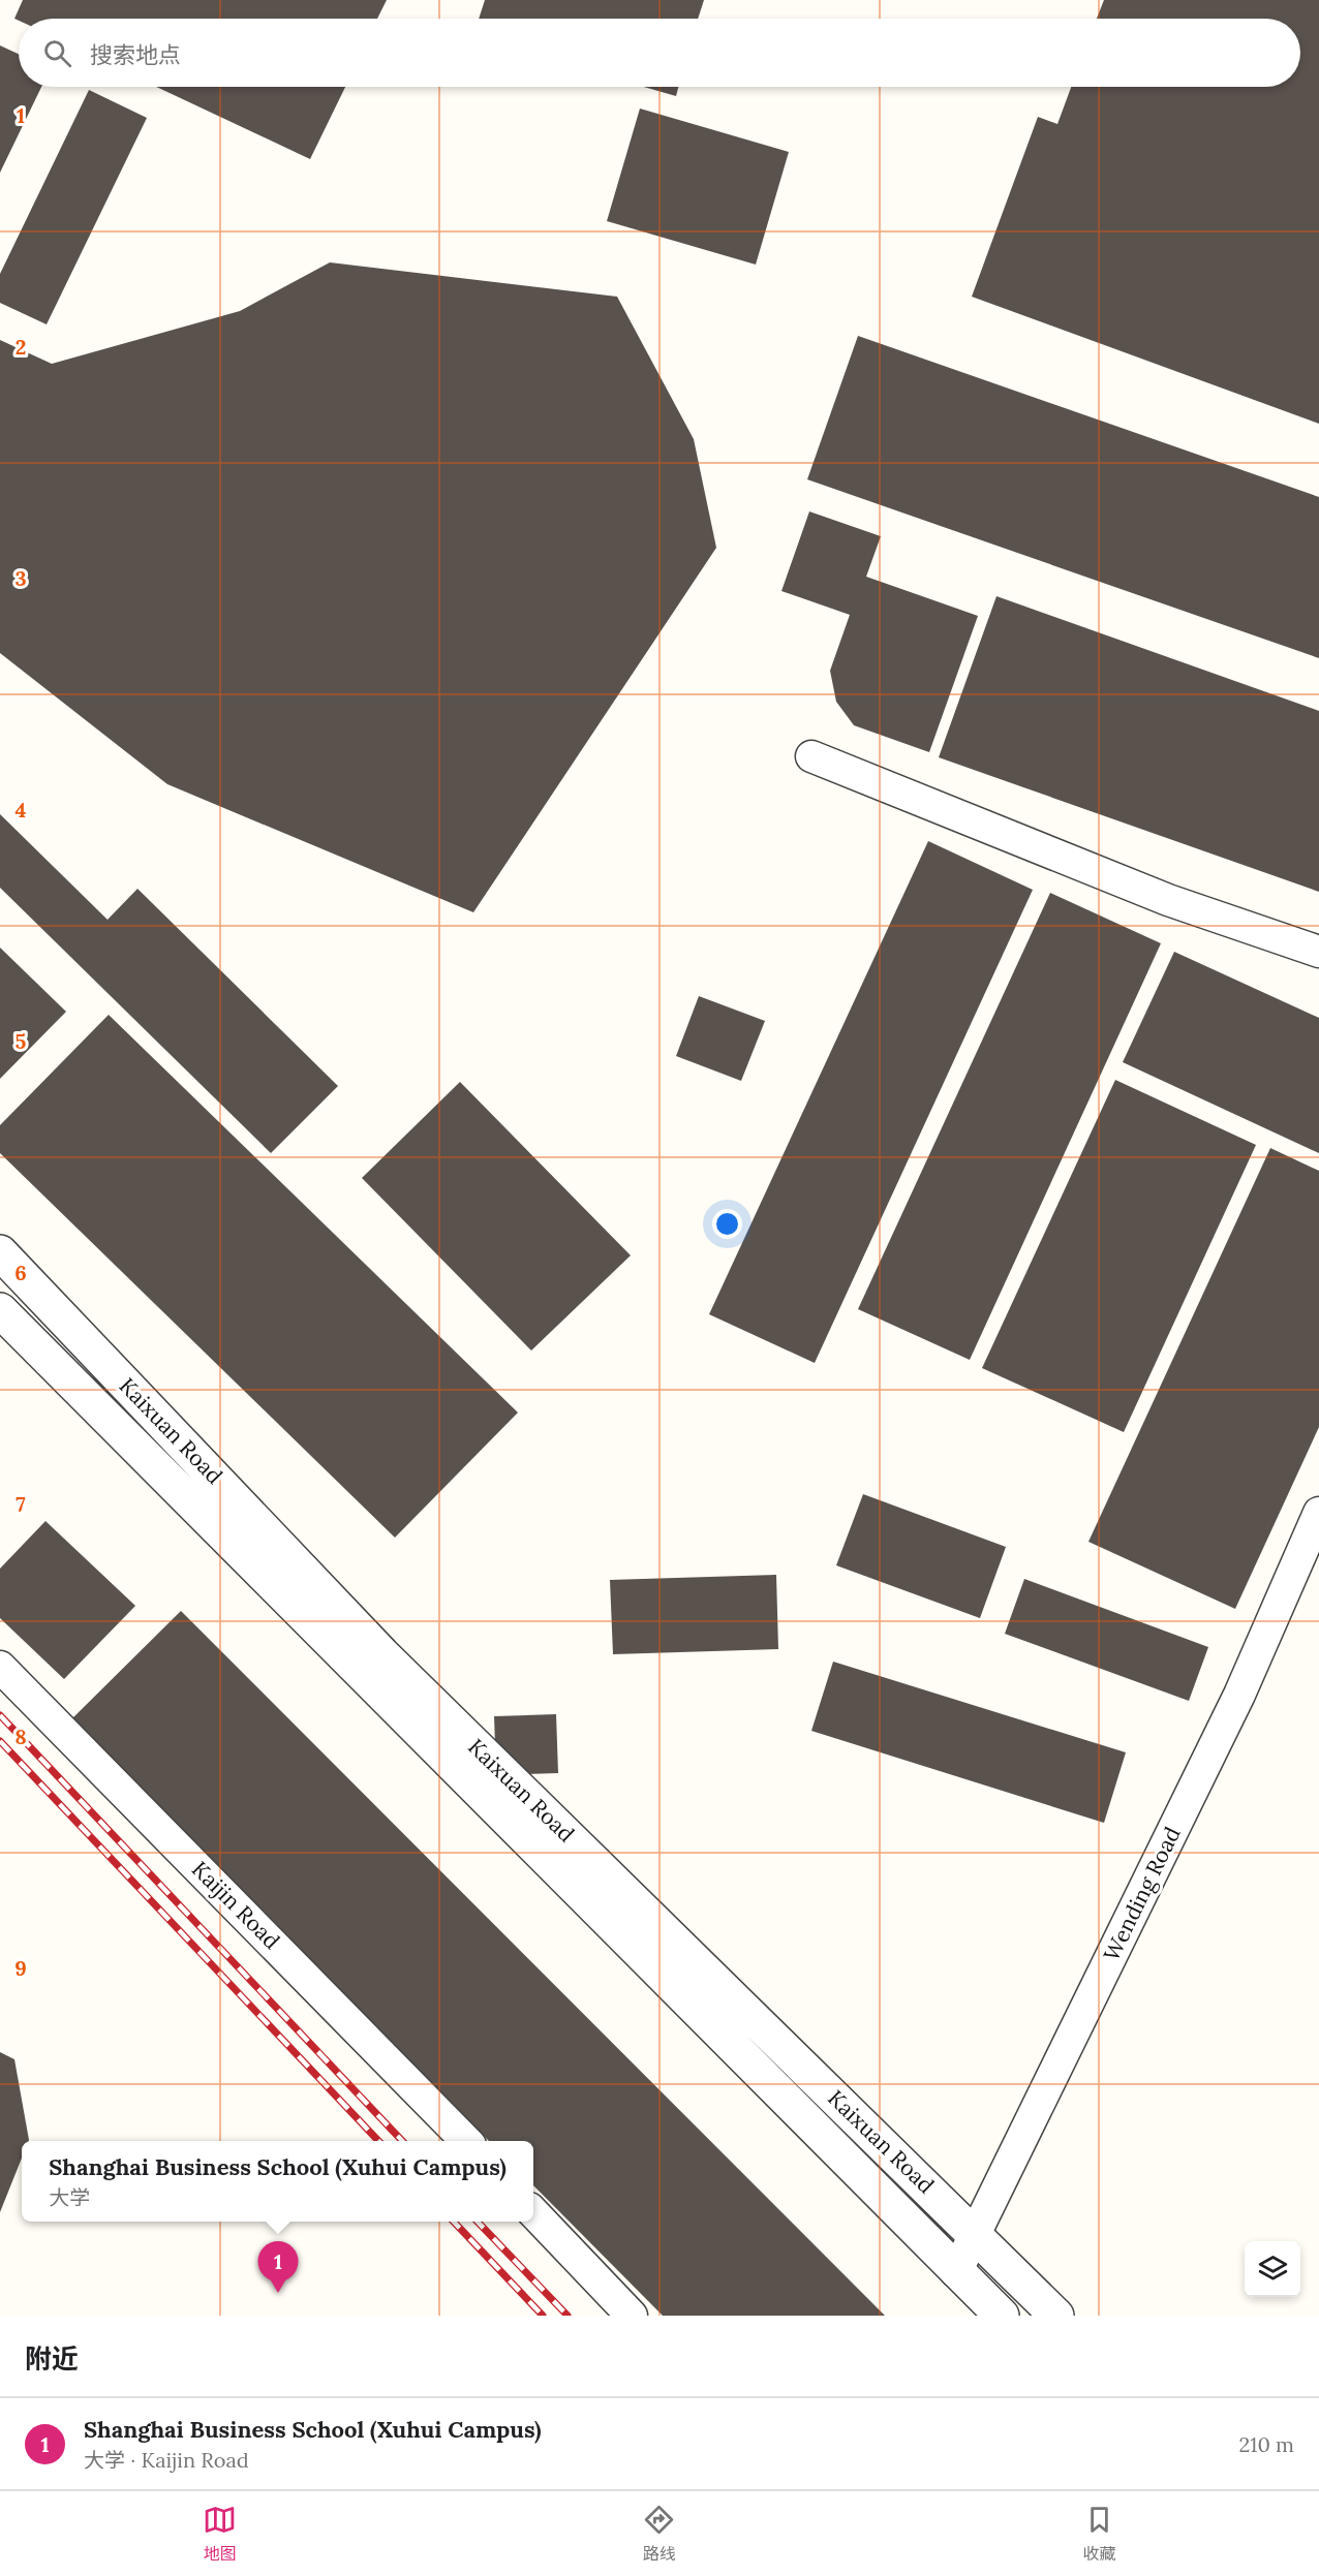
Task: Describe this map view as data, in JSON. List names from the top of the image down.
{
  "streets": {
    "street": ["Kaixuan Road", "Wending Road", "Kaijin Road"]
  },
  "crossings": [
    ["Kaixuan Road", "Wending Road"]
  ],
  "page": {
    "search": "搜索地点",
    "popup": ["Shanghai Business School (Xuhui Campus)", "大学"],
    "pins": "1",
    "heading": "附近",
    "list": [
      {
        "mark": "1",
        "name": "Shanghai Business School (Xuhui Campus)",
        "note": "大学 · Kaijin Road",
        "value": "210 m"
      }
    ],
    "nav": ["地图", "路线", "收藏"]
  },
  "grid": {
    "rows": [
      "1",
      "2",
      "3",
      "4",
      "5",
      "6",
      "7",
      "8",
      "9"
    ]
  }
}
